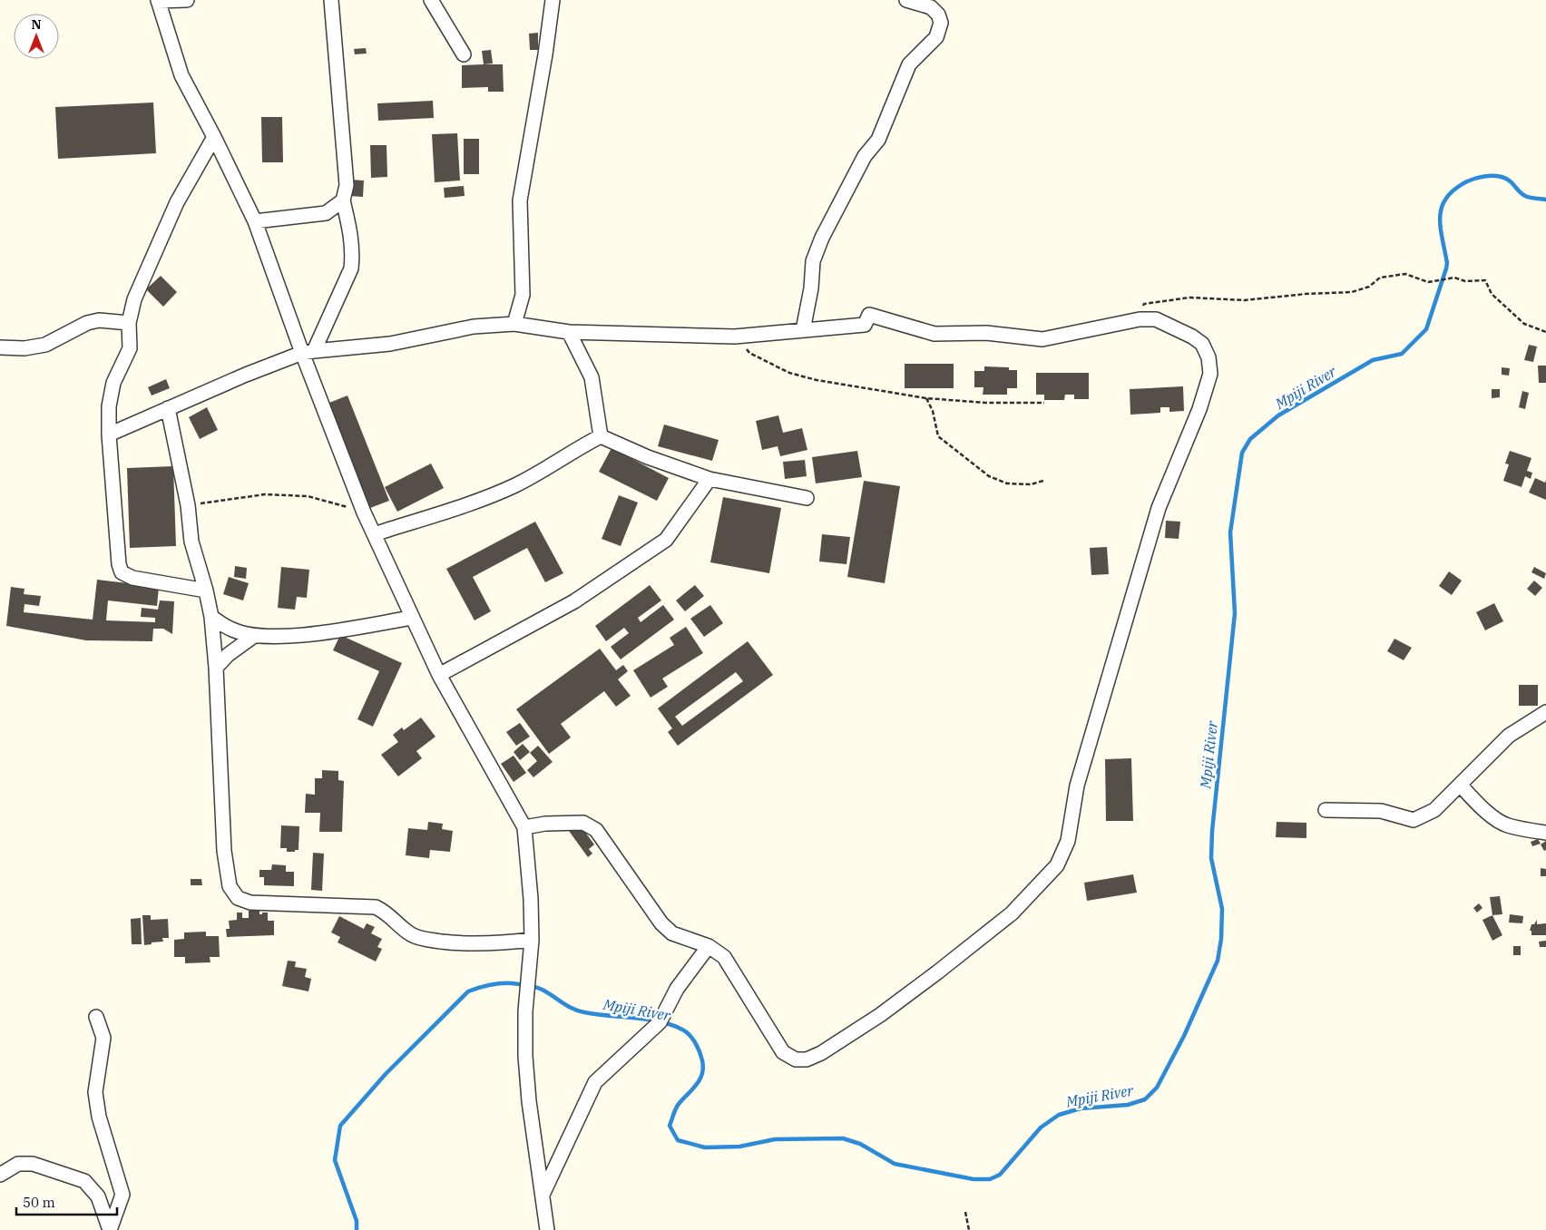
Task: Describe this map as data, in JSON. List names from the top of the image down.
{
  "water": ["Mpiji River"],
  "scale_bar": "50 m",
  "north": "top"
}
